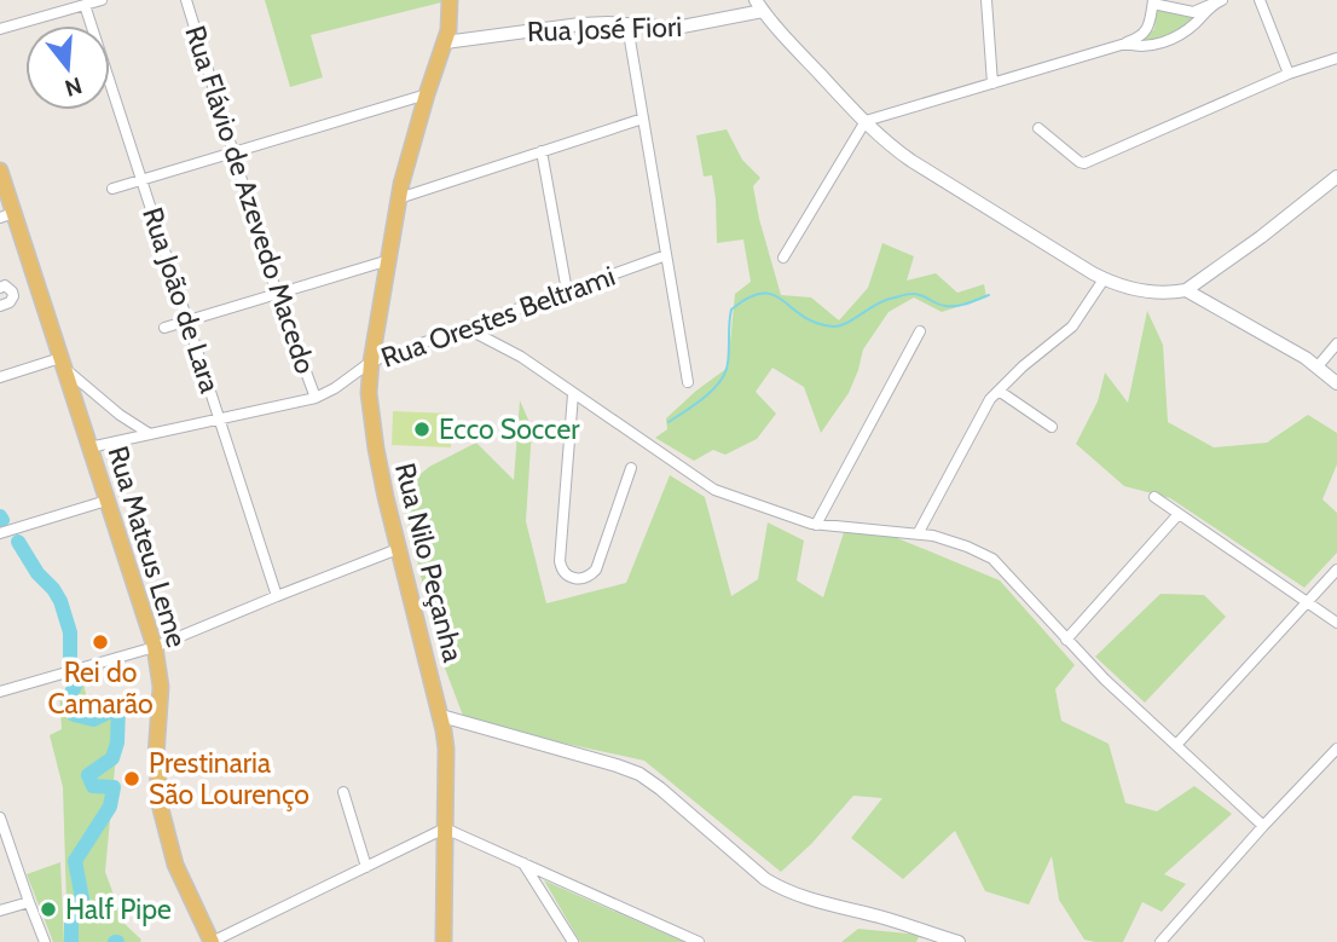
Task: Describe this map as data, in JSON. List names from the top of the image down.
{
  "streets": {
    "main road": ["Rua Mateus Leme", "Rua Nilo Peçanha"],
    "street": [
      "Rua José Fiori",
      "Rua Flávio de Azevedo Macedo",
      "Rua João de Lara",
      "Rua Orestes Beltrami"
    ]
  },
  "crossings": [
    ["Rua José Fiori", "Rua Nilo Peçanha"],
    ["Rua Flávio de Azevedo Macedo", "Rua Orestes Beltrami"],
    ["Rua João de Lara", "Rua Orestes Beltrami"],
    ["Rua Orestes Beltrami", "Rua Mateus Leme"],
    ["Rua Orestes Beltrami", "Rua Nilo Peçanha"]
  ],
  "places": [
    "Ecco Soccer",
    "Rei do Camarão",
    "Prestinaria São Lourenço",
    "Half Pipe"
  ],
  "north": "bottom"
}
